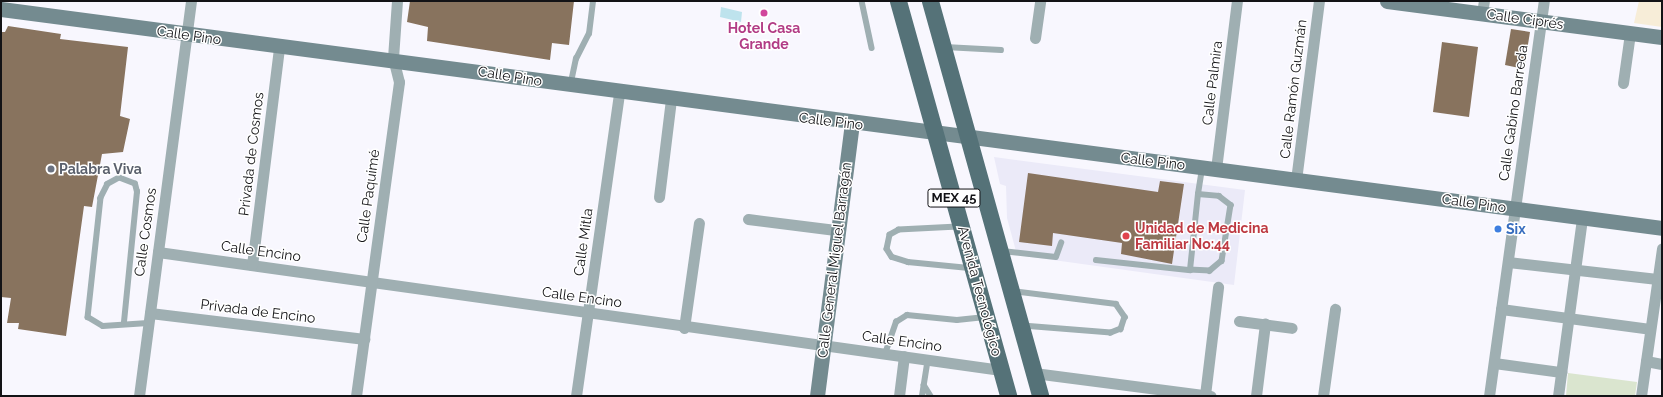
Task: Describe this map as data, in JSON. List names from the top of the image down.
{
  "streets": {
    "main road": ["MEX 45", "Avenida Tecnológico"],
    "street": [
      "Calle Ciprés",
      "Calle Pino",
      "Calle Palmira",
      "Calle Ramón Guzmán",
      "Calle Gabino Barreda",
      "Privada de Cosmos",
      "Calle Paquimé",
      "Calle Cosmos",
      "Calle Mitla",
      "Calle Encino",
      "Calle General Miguel Barragán",
      "Privada de Encino"
    ]
  },
  "crossings": [
    ["Calle Ciprés", "Calle Gabino Barreda"],
    ["Calle Pino", "Calle Palmira"],
    ["Calle Pino", "Calle Ramón Guzmán"],
    ["Calle Pino", "Calle Gabino Barreda"],
    ["Calle Pino", "Privada de Cosmos"],
    ["Calle Pino", "Calle Paquimé"],
    ["Calle Pino", "Calle Cosmos"],
    ["Calle Pino", "Calle Mitla"],
    ["Calle Pino", "Calle General Miguel Barragán"],
    ["Calle Pino", "Avenida Tecnológico"],
    ["Privada de Cosmos", "Calle Encino"],
    ["Calle Paquimé", "Calle Encino"],
    ["Calle Paquimé", "Privada de Encino"],
    ["Calle Cosmos", "Calle Encino"],
    ["Calle Cosmos", "Privada de Encino"],
    ["Calle Mitla", "Calle Encino"],
    ["Calle Encino", "Calle General Miguel Barragán"],
    ["Calle Encino", "Avenida Tecnológico"]
  ],
  "places": [
    "Hotel Casa Grande",
    "Palabra Viva",
    "Six",
    "Unidad de Medicina Familiar No:44"
  ]
}
